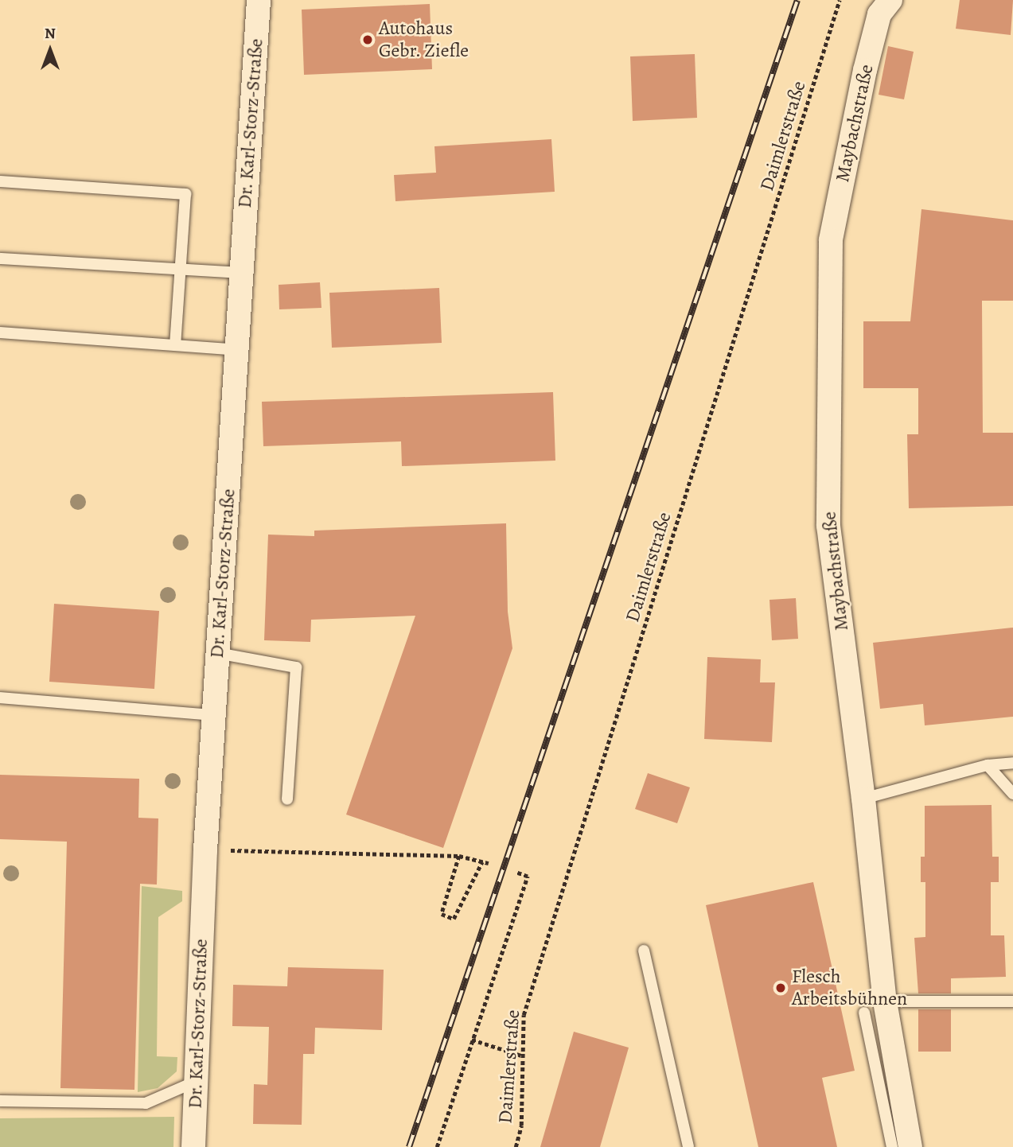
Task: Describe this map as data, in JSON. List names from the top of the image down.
{
  "streets": {
    "street": ["Dr. Karl-Storz-Straße", "Maybachstraße"],
    "path": ["Daimlerstraße"]
  },
  "places": ["Autohaus Gebr. Ziefle", "Flesch Arbeitsbühnen"],
  "north": "top"
}
